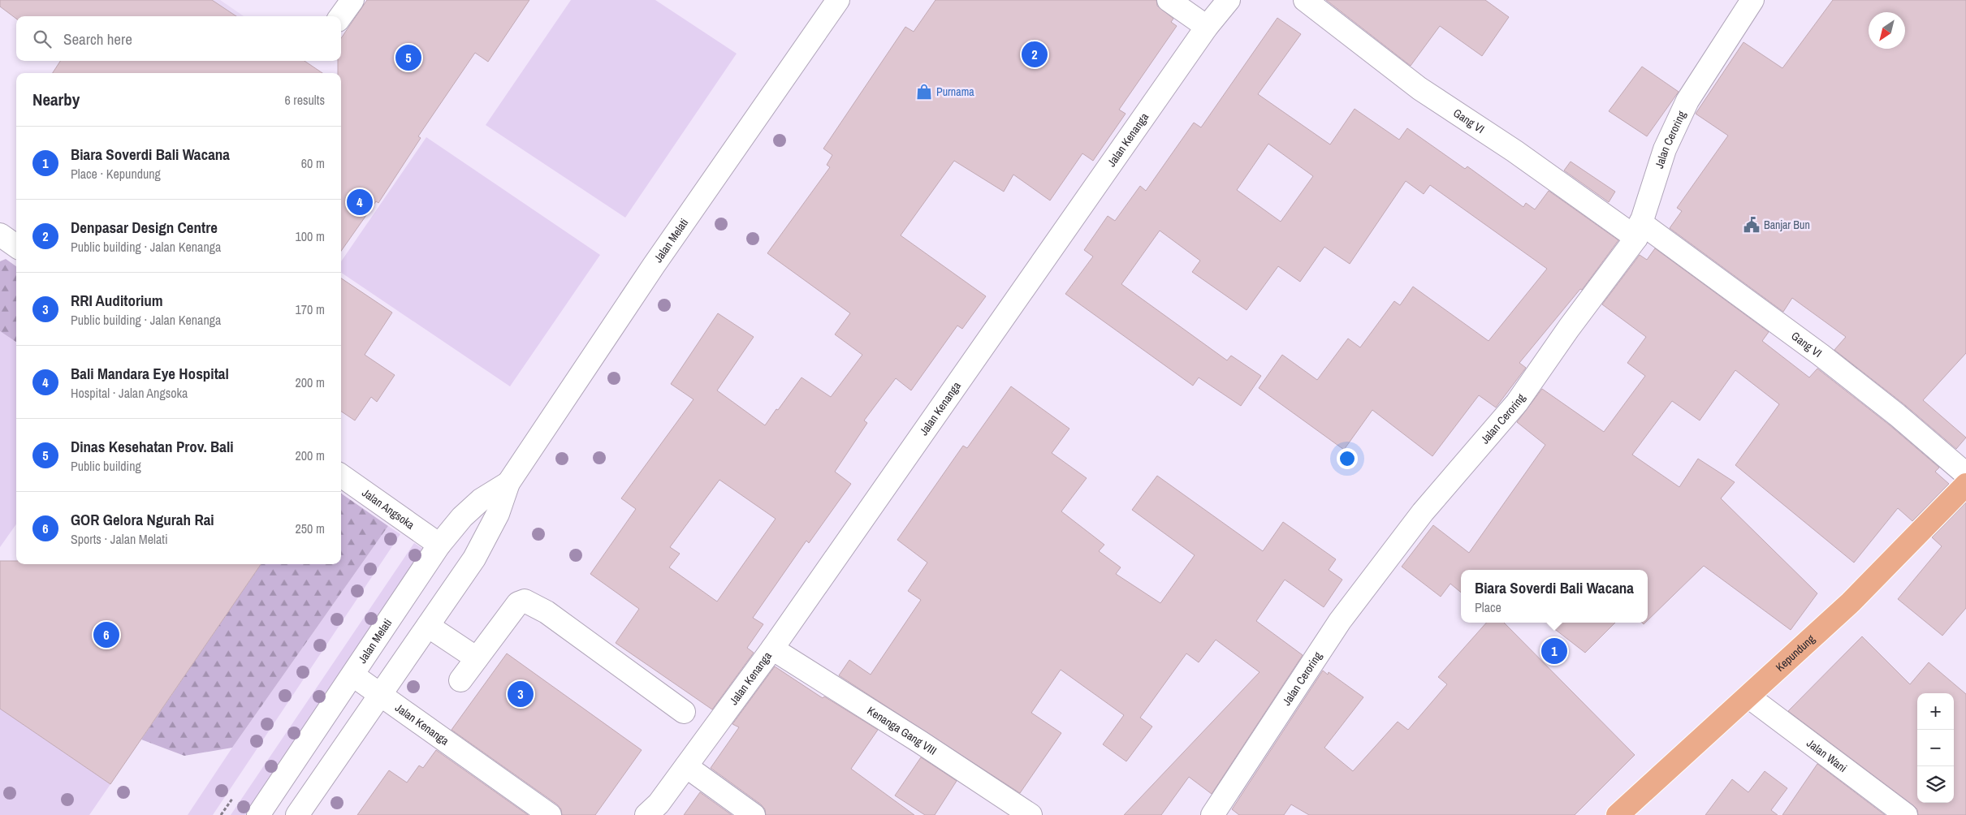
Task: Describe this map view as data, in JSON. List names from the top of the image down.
{
  "streets": {
    "main road": ["Kepundung"],
    "street": [
      "Gang VI",
      "Jalan Kenanga",
      "Jalan Ceroring",
      "Jalan Melati",
      "Jalan Angsoka",
      "Kenanga Gang VIII",
      "Jalan Wani"
    ]
  },
  "crossings": [
    ["Gang VI", "Jalan Ceroring"],
    ["Jalan Kenanga", "Jalan Melati"],
    ["Jalan Kenanga", "Kenanga Gang VIII"],
    ["Jalan Melati", "Jalan Angsoka"],
    ["Kepundung", "Jalan Wani"]
  ],
  "places": {
    "shop": ["Purnama"],
    "public building": ["Banjar Bun"]
  },
  "north": "bottom left",
  "page": {
    "search": "Search here",
    "pins": [
      "2",
      "5",
      "4",
      "6",
      "1",
      "3"
    ],
    "heading": ["Nearby", "6 results"],
    "list": [
      {
        "mark": "1",
        "name": "Biara Soverdi Bali Wacana",
        "note": "Place · Kepundung",
        "value": "60 m"
      },
      {
        "mark": "2",
        "name": "Denpasar Design Centre",
        "note": "Public building · Jalan Kenanga",
        "value": "100 m"
      },
      {
        "mark": "3",
        "name": "RRI Auditorium",
        "note": "Public building · Jalan Kenanga",
        "value": "170 m"
      },
      {
        "mark": "4",
        "name": "Bali Mandara Eye Hospital",
        "note": "Hospital · Jalan Angsoka",
        "value": "200 m"
      },
      {
        "mark": "5",
        "name": "Dinas Kesehatan Prov. Bali",
        "note": "Public building",
        "value": "200 m"
      },
      {
        "mark": "6",
        "name": "GOR Gelora Ngurah Rai",
        "note": "Sports · Jalan Melati",
        "value": "250 m"
      }
    ],
    "popup": ["Biara Soverdi Bali Wacana", "Place"],
    "map_buttons": ["+", "−"]
  }
}
